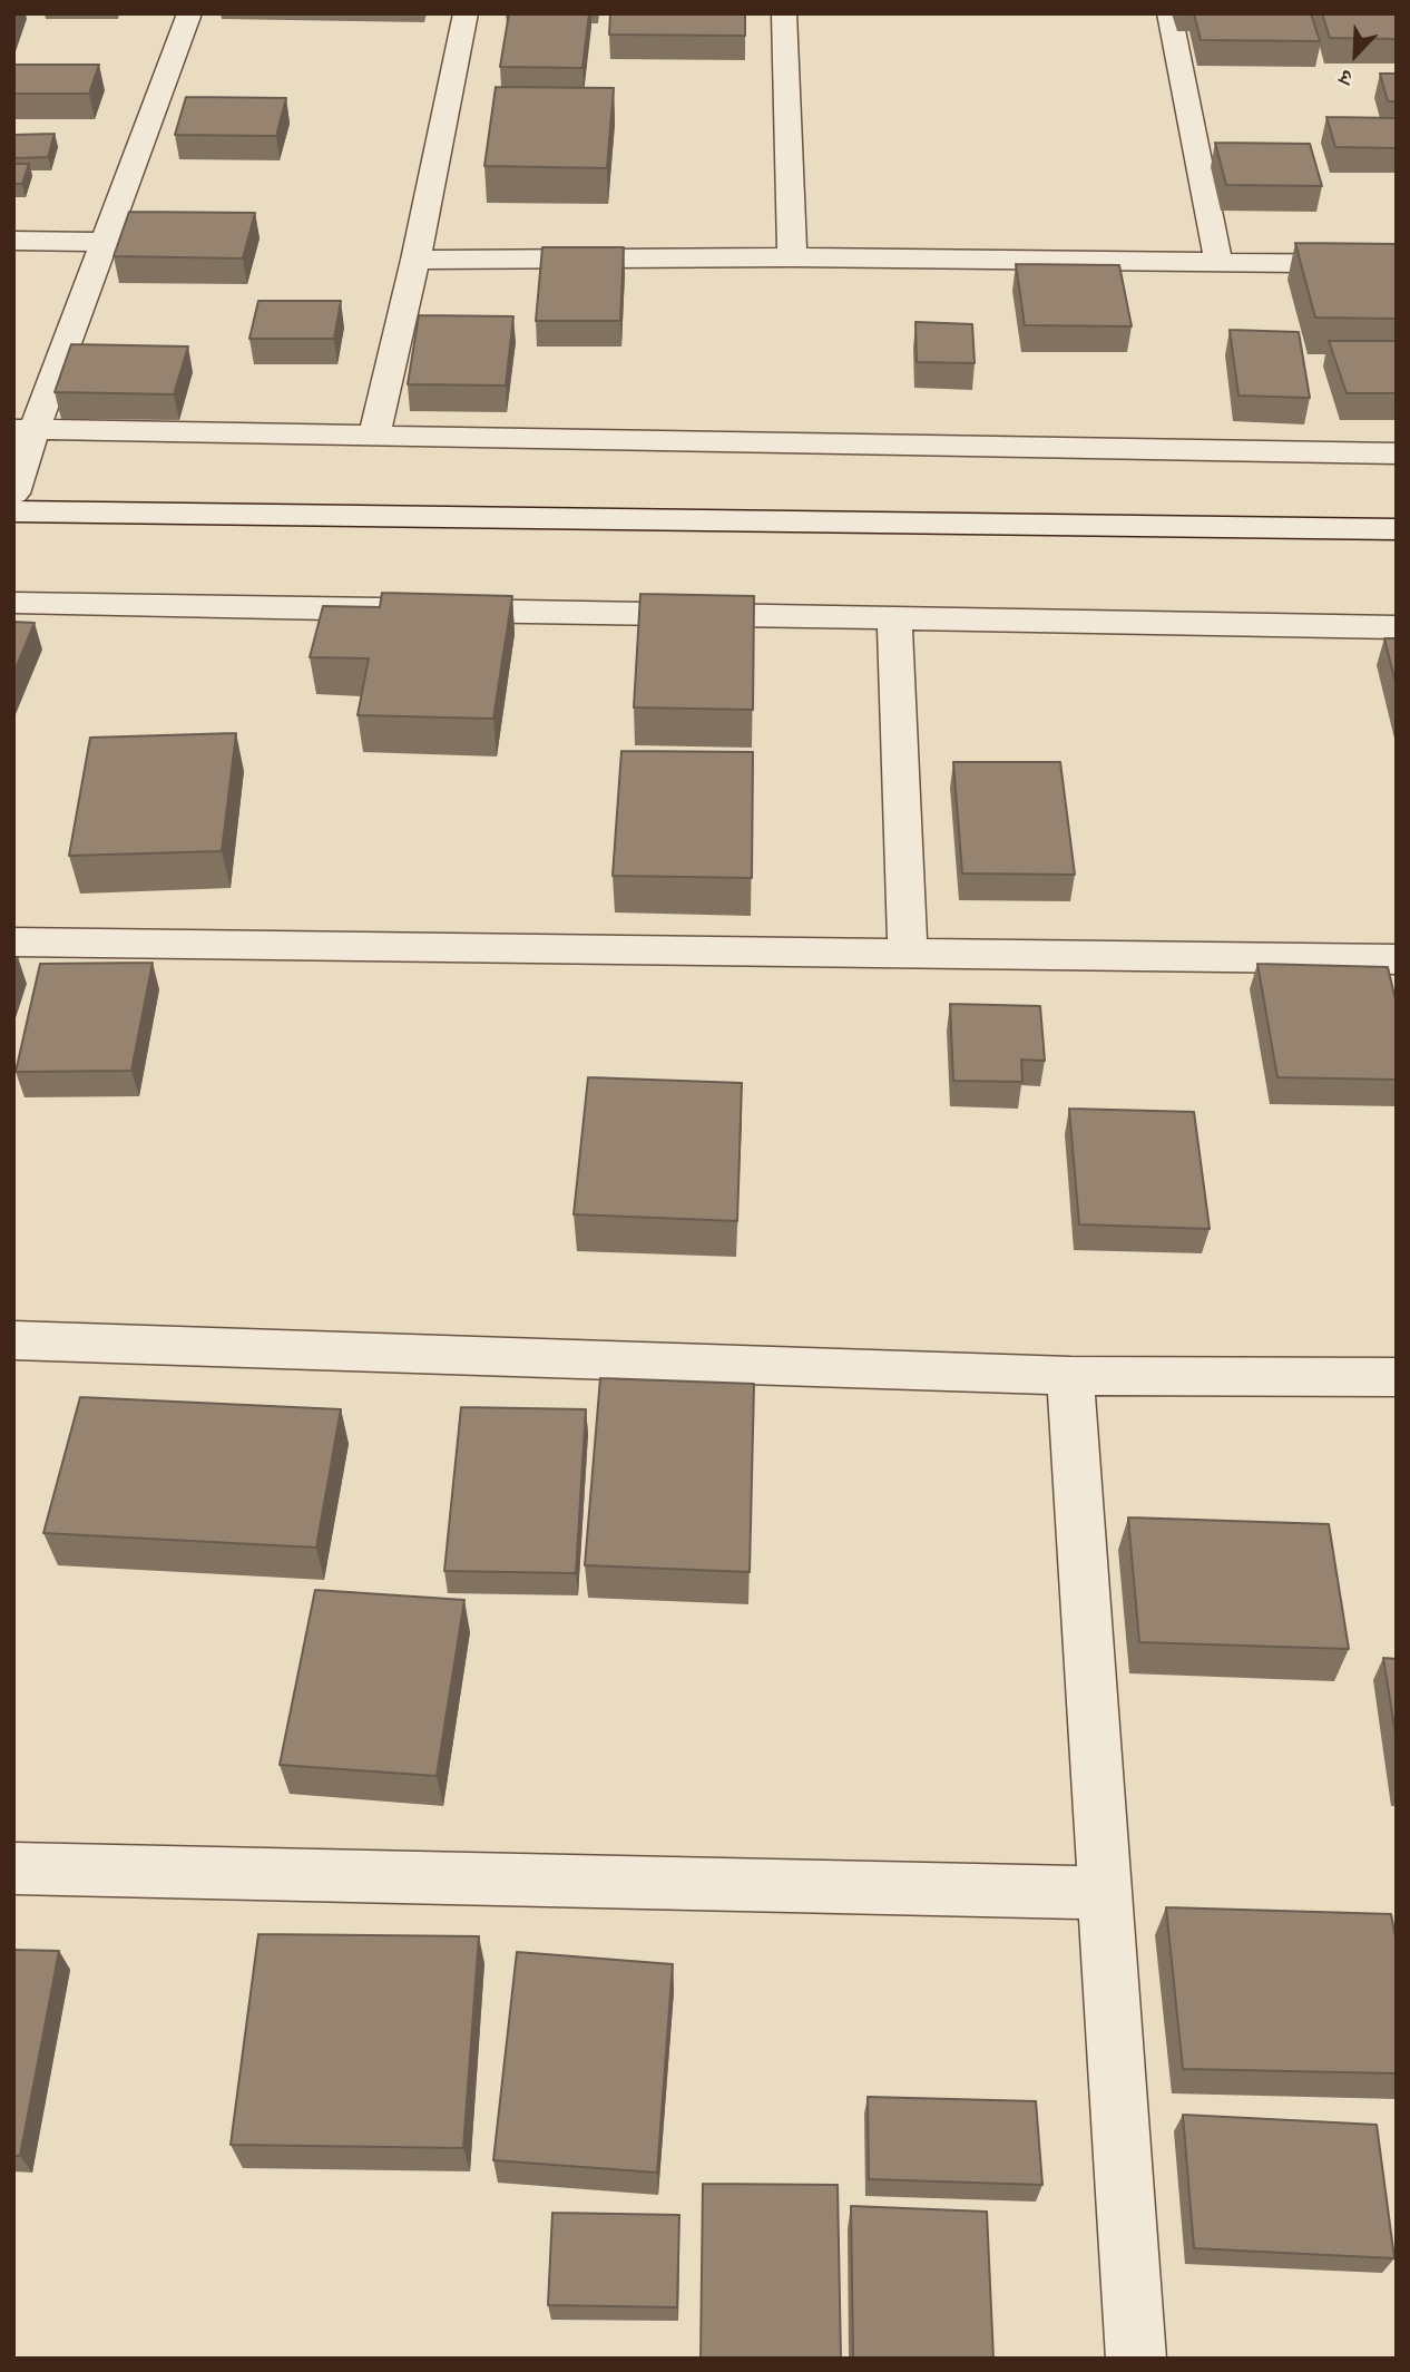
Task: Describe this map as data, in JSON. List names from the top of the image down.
{
  "north": "bottom left"
}
